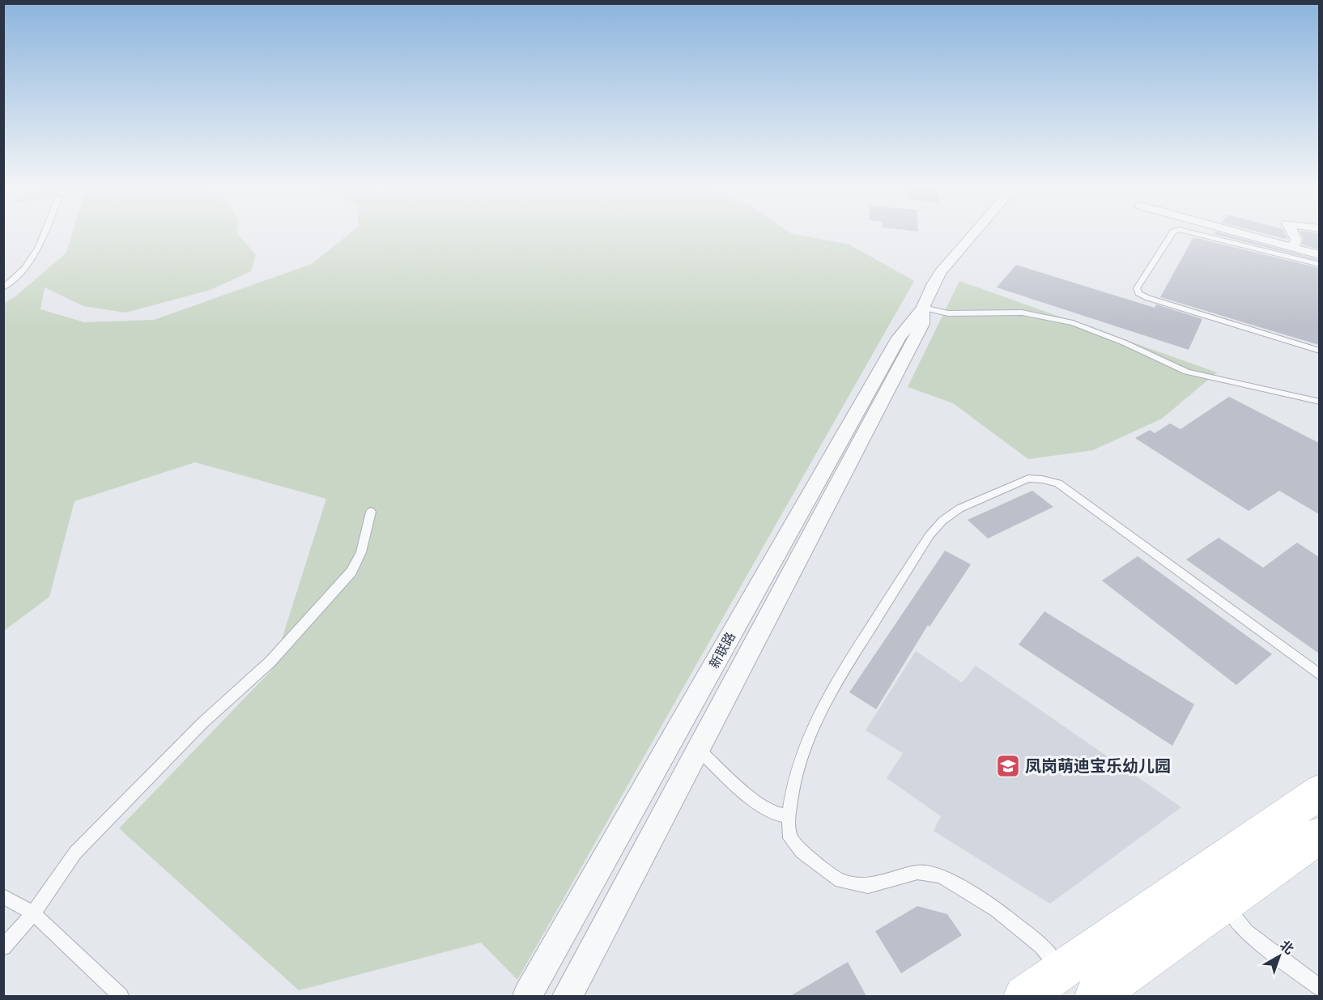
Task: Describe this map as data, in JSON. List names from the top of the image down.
{
  "streets": {
    "street": ["新联路"]
  },
  "places": {
    "school or university": ["凤岗萌迪宝乐幼儿园"]
  },
  "north": "top right"
}
